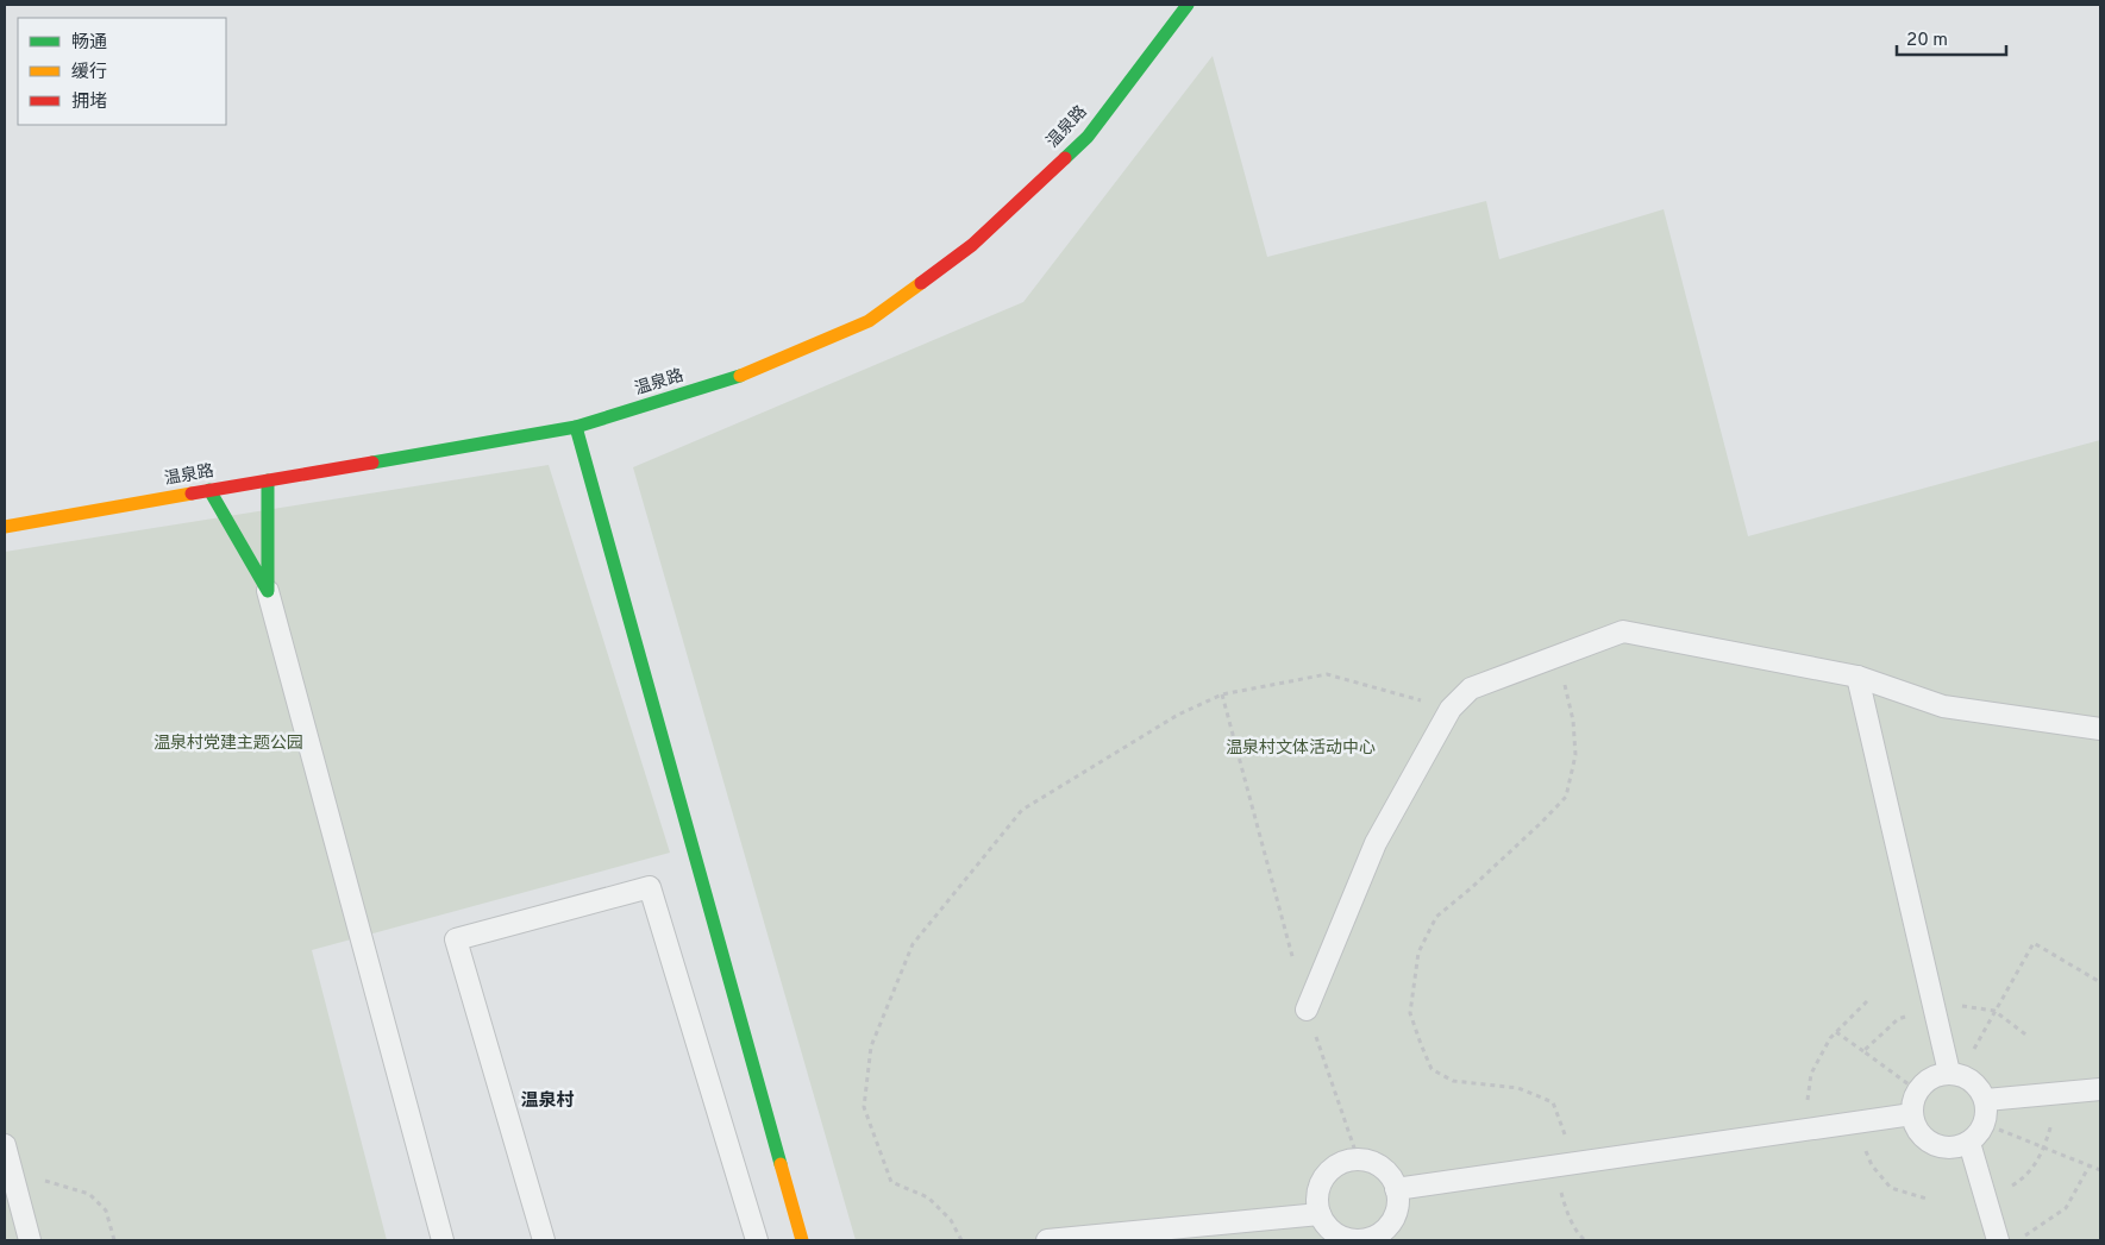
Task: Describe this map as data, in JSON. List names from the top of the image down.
{
  "streets": {
    "main road": ["温泉路"]
  },
  "districts": ["温泉村"],
  "parks": ["温泉村党建主题公园", "温泉村文体活动中心"],
  "legend": ["畅通", "缓行", "拥堵"],
  "scale_bar": "20 m"
}
